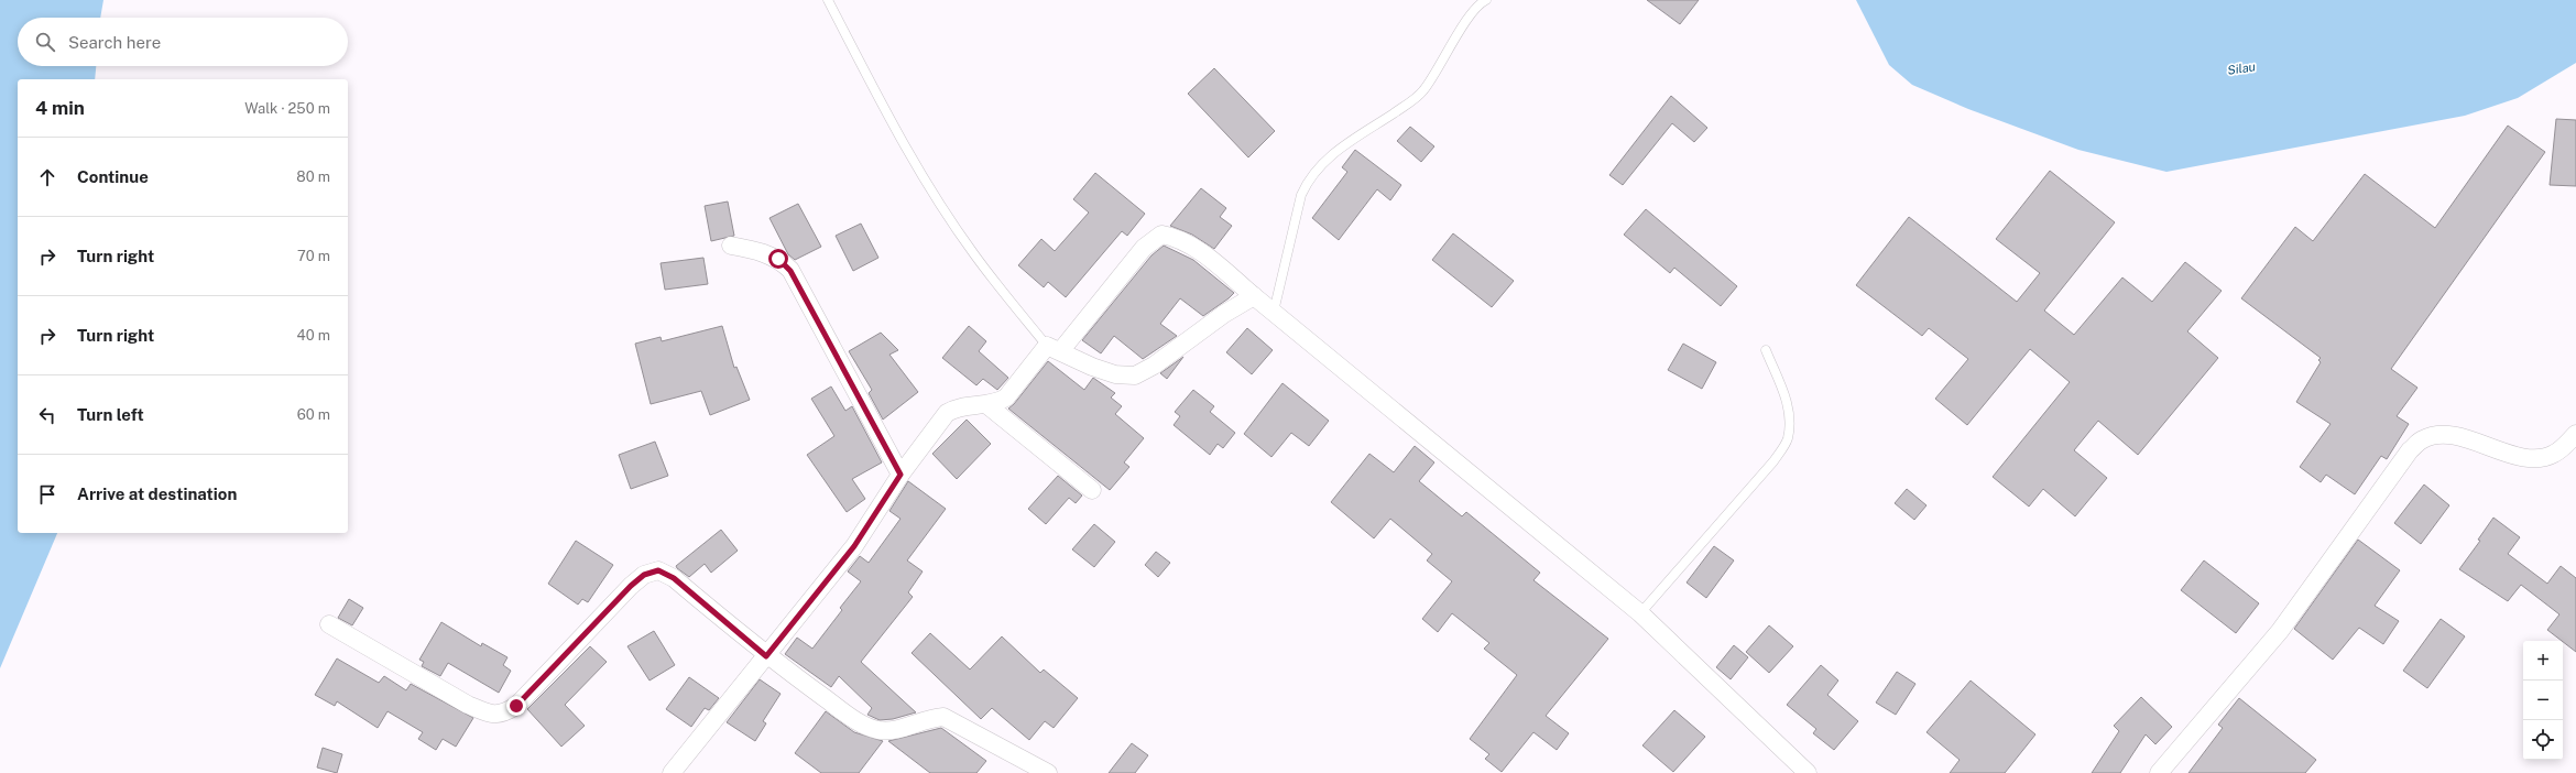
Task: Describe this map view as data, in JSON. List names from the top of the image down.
{
  "water": ["Silau"],
  "page": {
    "search": "Search here",
    "heading": ["4 min", "Walk · 250 m"],
    "list": [
      ["Continue", "80 m"],
      ["Turn right", "70 m"],
      ["Turn right", "40 m"],
      ["Turn left", "60 m"],
      "Arrive at destination"
    ],
    "map_buttons": ["+", "−"]
  }
}
